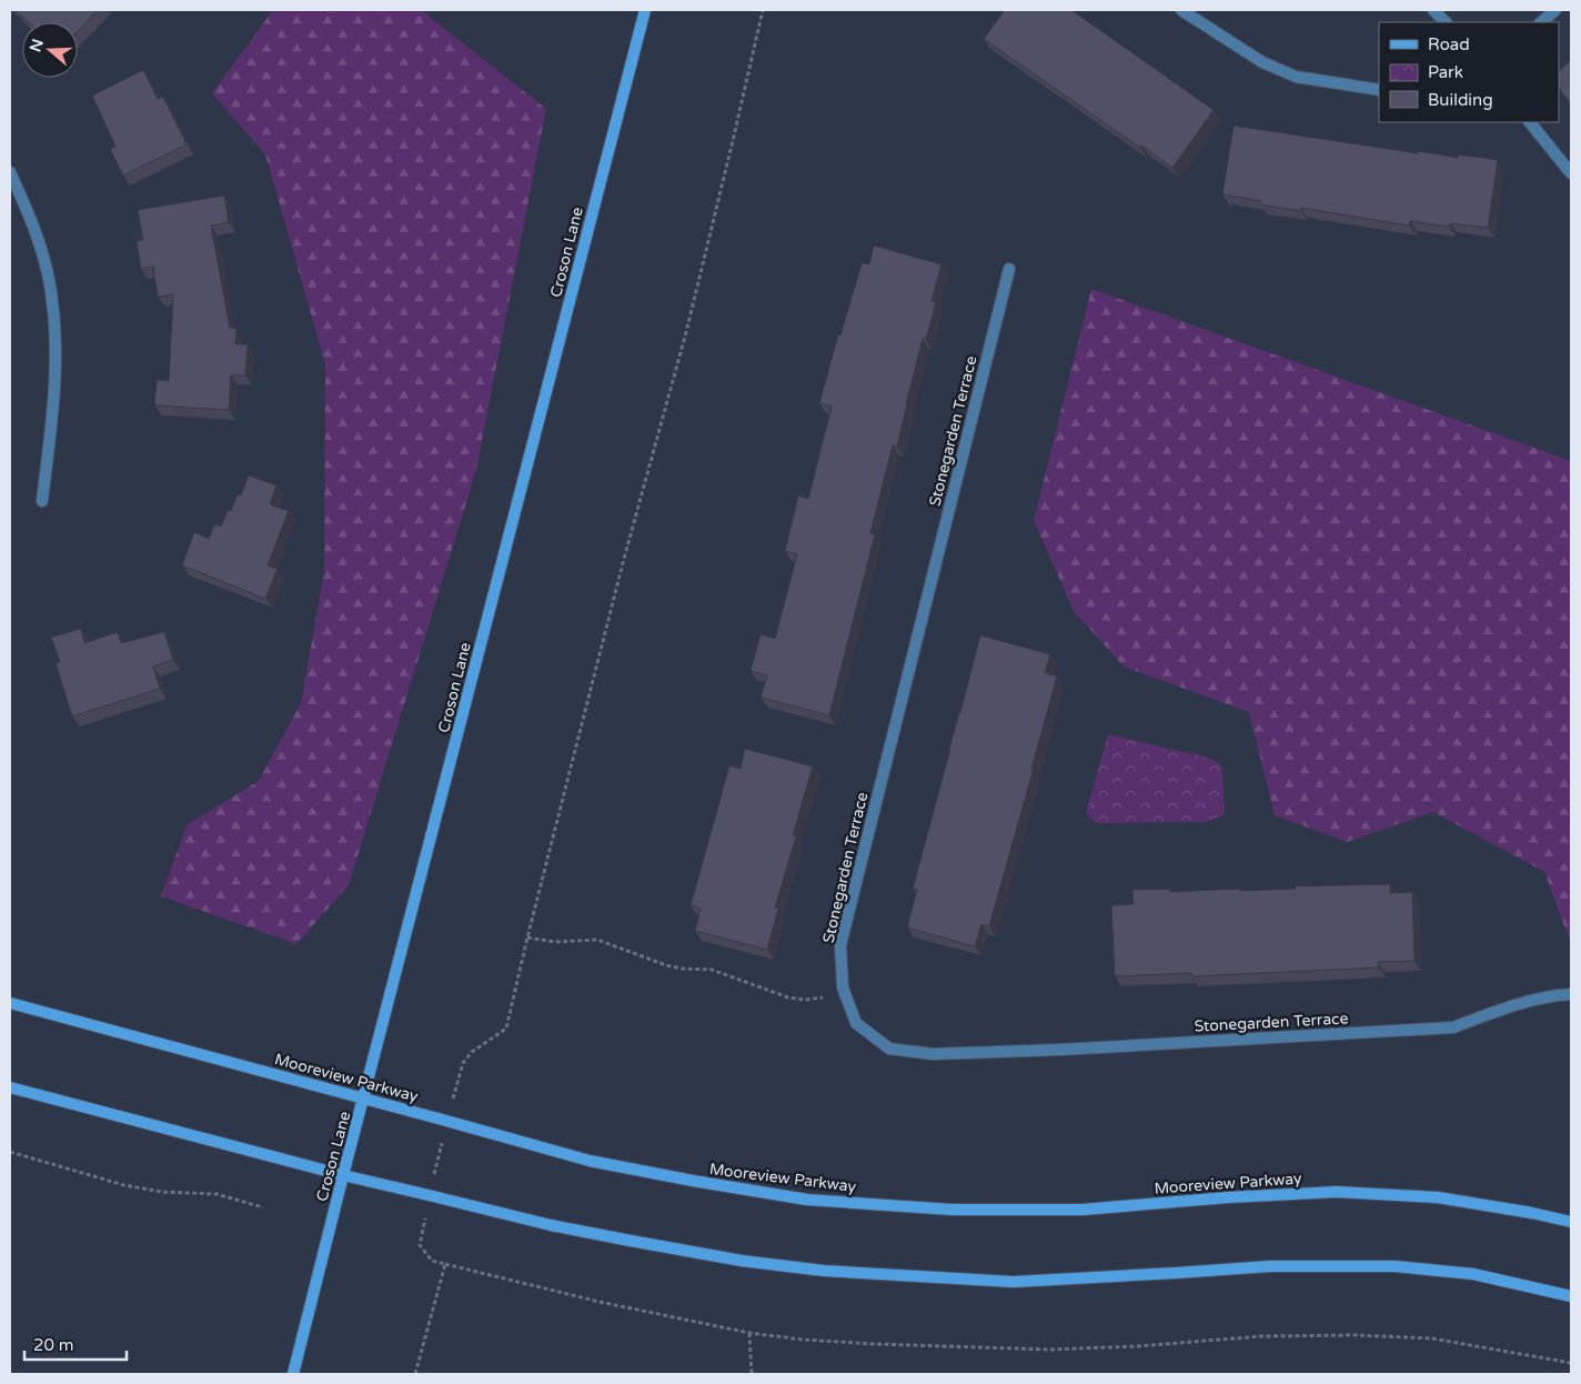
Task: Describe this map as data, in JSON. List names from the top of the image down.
{
  "streets": {
    "main road": ["Croson Lane", "Mooreview Parkway"],
    "street": ["Stonegarden Terrace"]
  },
  "crossings": [
    ["Croson Lane", "Mooreview Parkway"]
  ],
  "legend": ["Road", "Park", "Building"],
  "scale_bar": "20 m",
  "north": "left"
}
